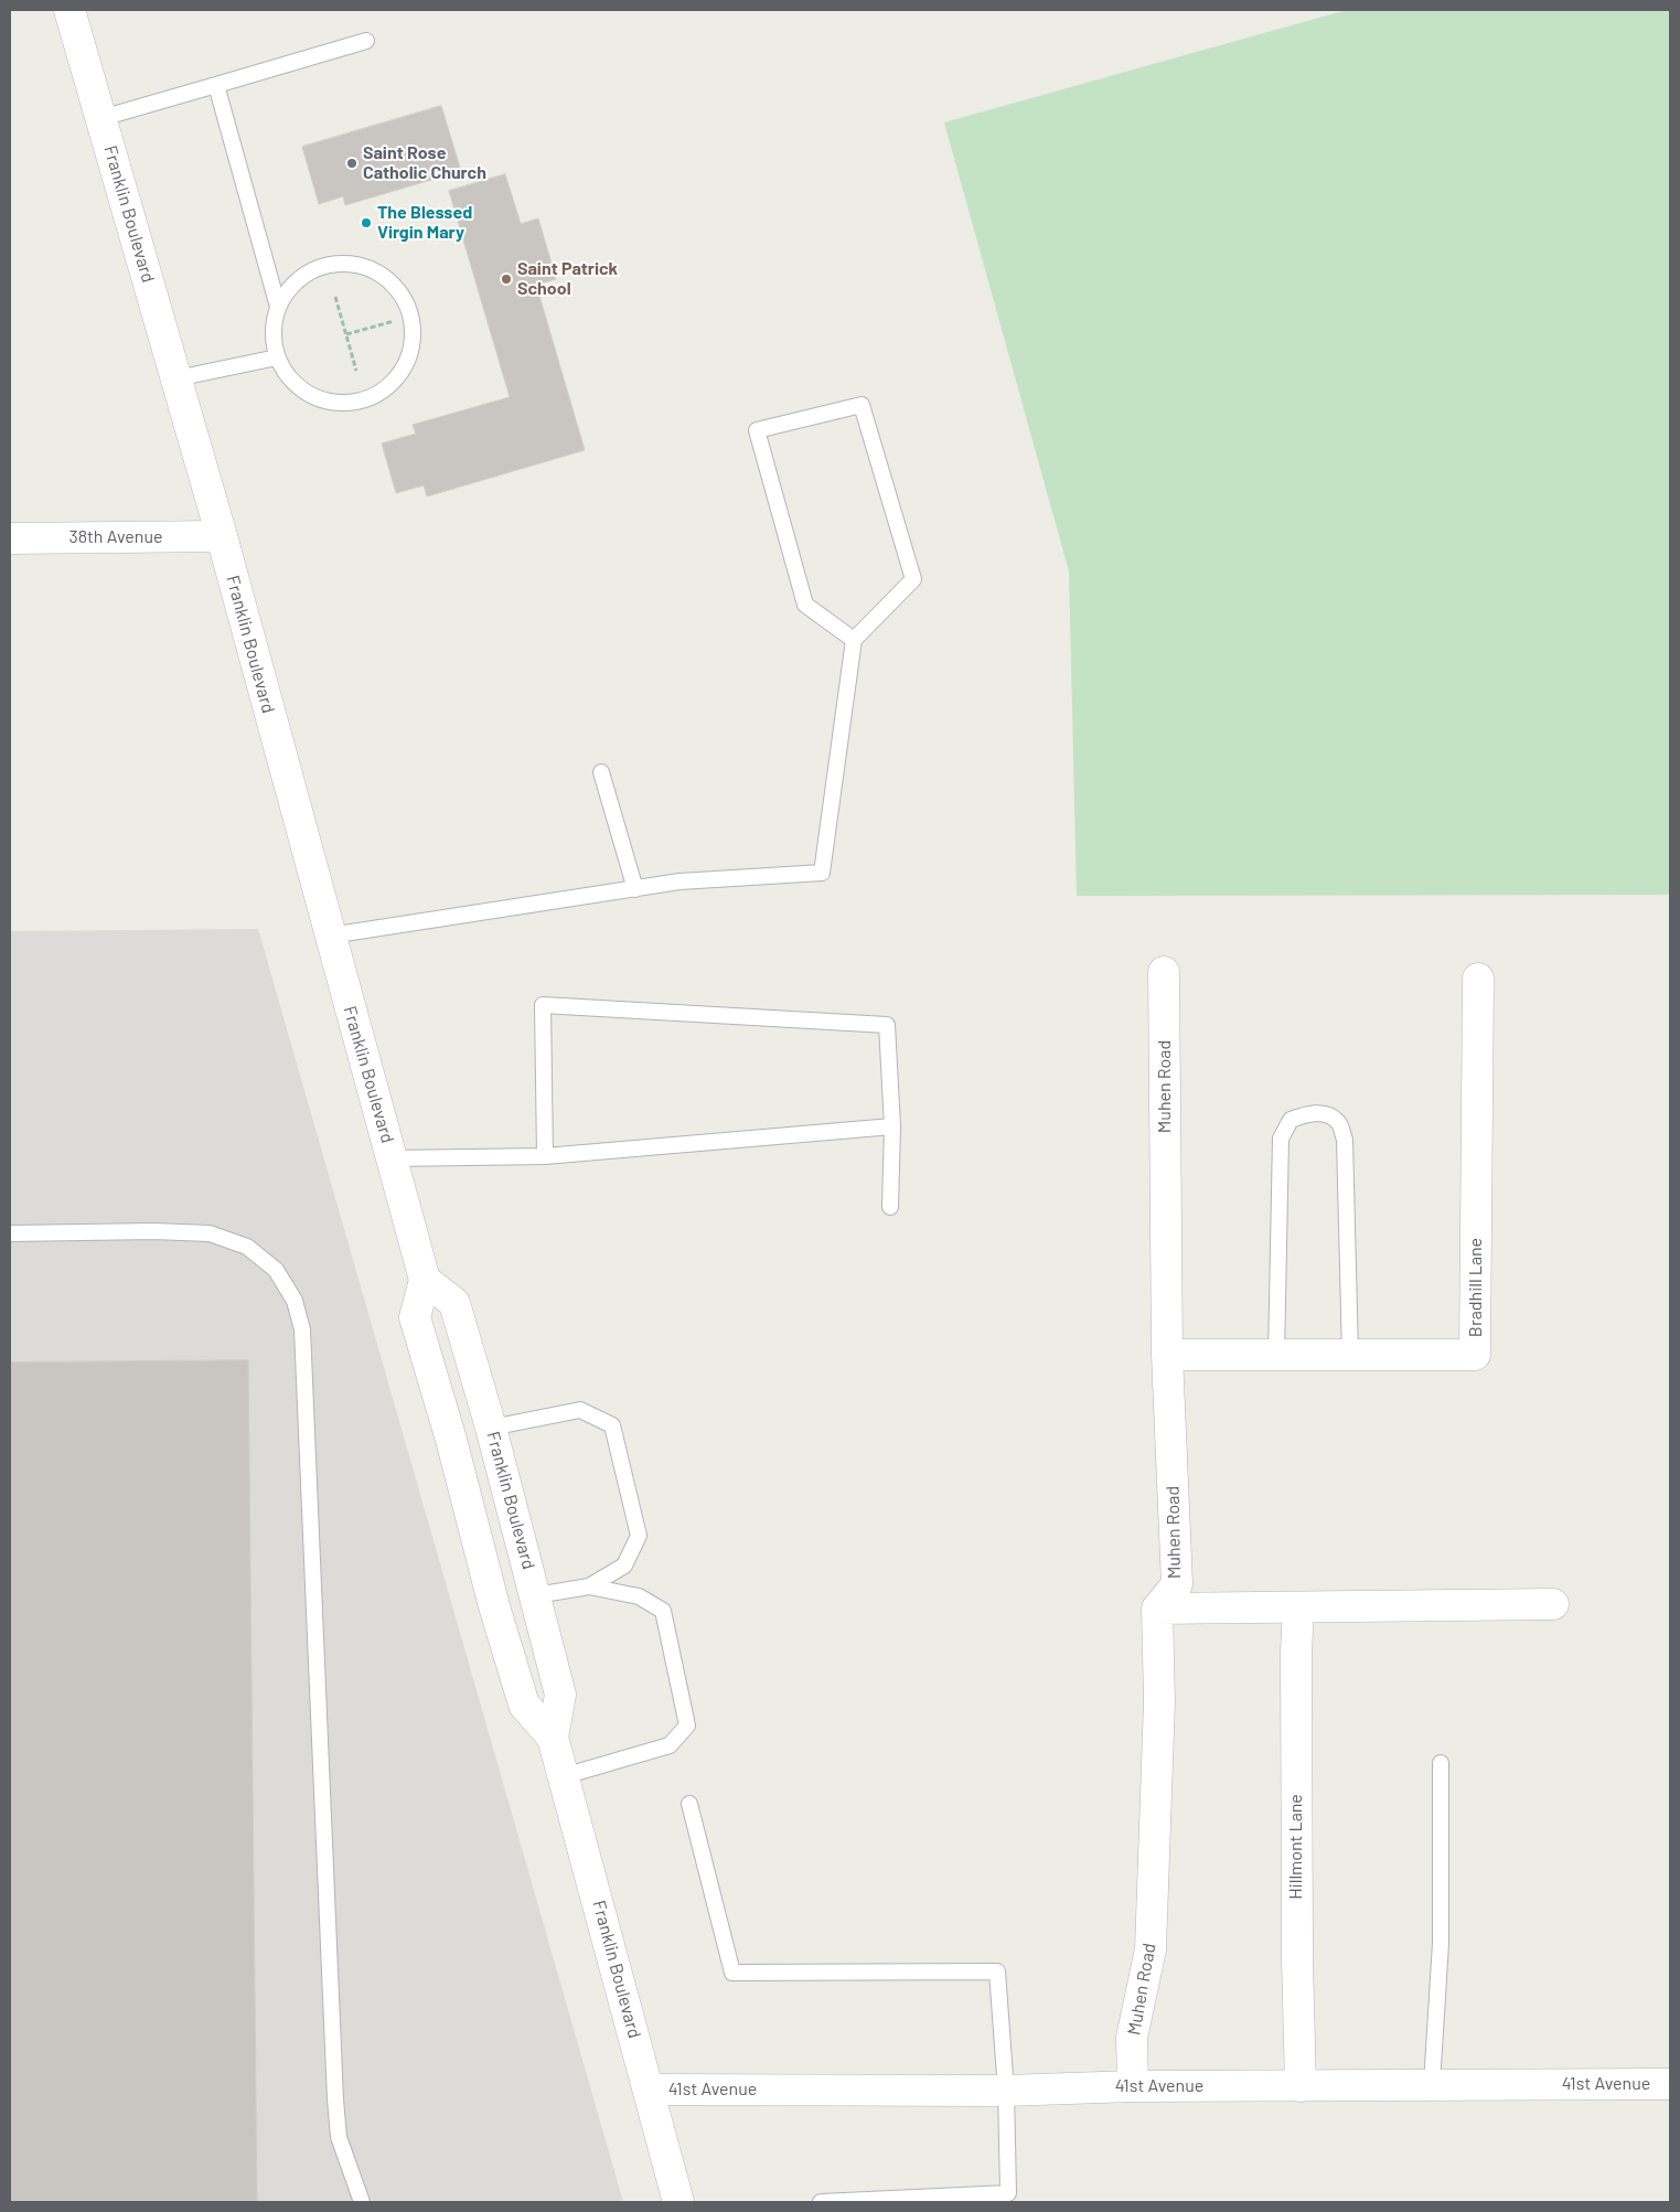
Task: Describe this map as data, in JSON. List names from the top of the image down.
{
  "streets": {
    "street": [
      "Franklin Boulevard",
      "38th Avenue",
      "Muhen Road",
      "Bradhill Lane",
      "Hillmont Lane",
      "41st Avenue"
    ]
  },
  "crossings": [
    ["Franklin Boulevard", "38th Avenue"],
    ["Franklin Boulevard", "41st Avenue"],
    ["Muhen Road", "Bradhill Lane"],
    ["Muhen Road", "41st Avenue"],
    ["Hillmont Lane", "41st Avenue"]
  ],
  "places": ["Saint Rose Catholic Church", "The Blessed Virgin Mary", "Saint Patrick School"]
}
